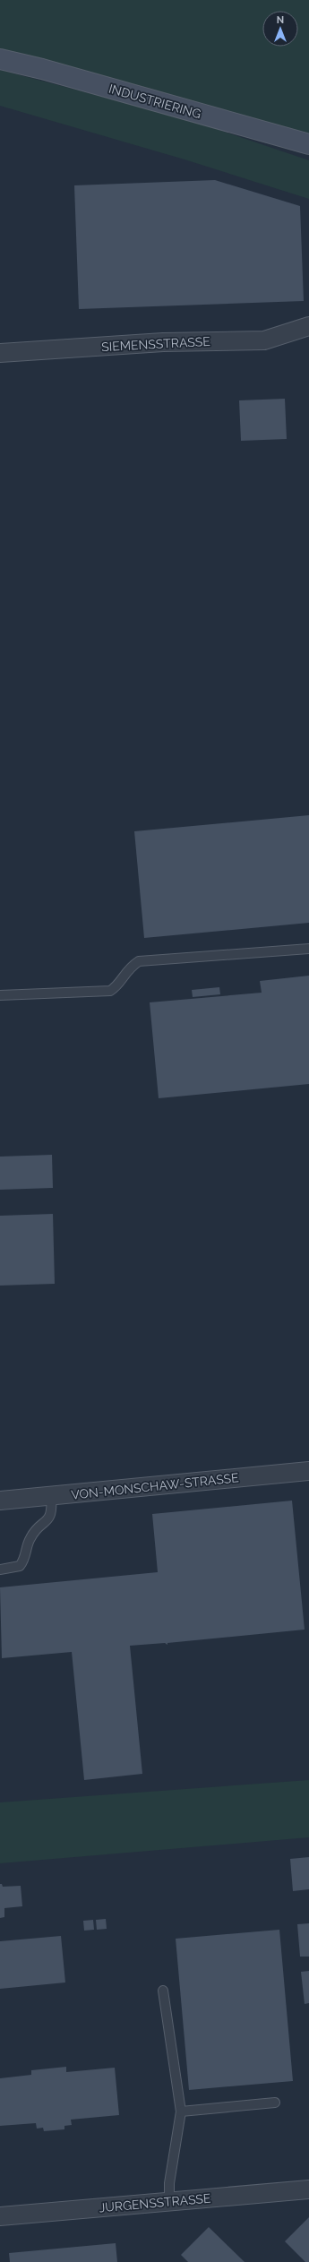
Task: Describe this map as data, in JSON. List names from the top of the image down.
{
  "streets": {
    "street": [
      "INDUSTRIERING",
      "SIEMENSSTRASSE",
      "VON-MONSCHAW-STRASSE",
      "JURGENSSTRASSE"
    ]
  },
  "north": "top"
}
